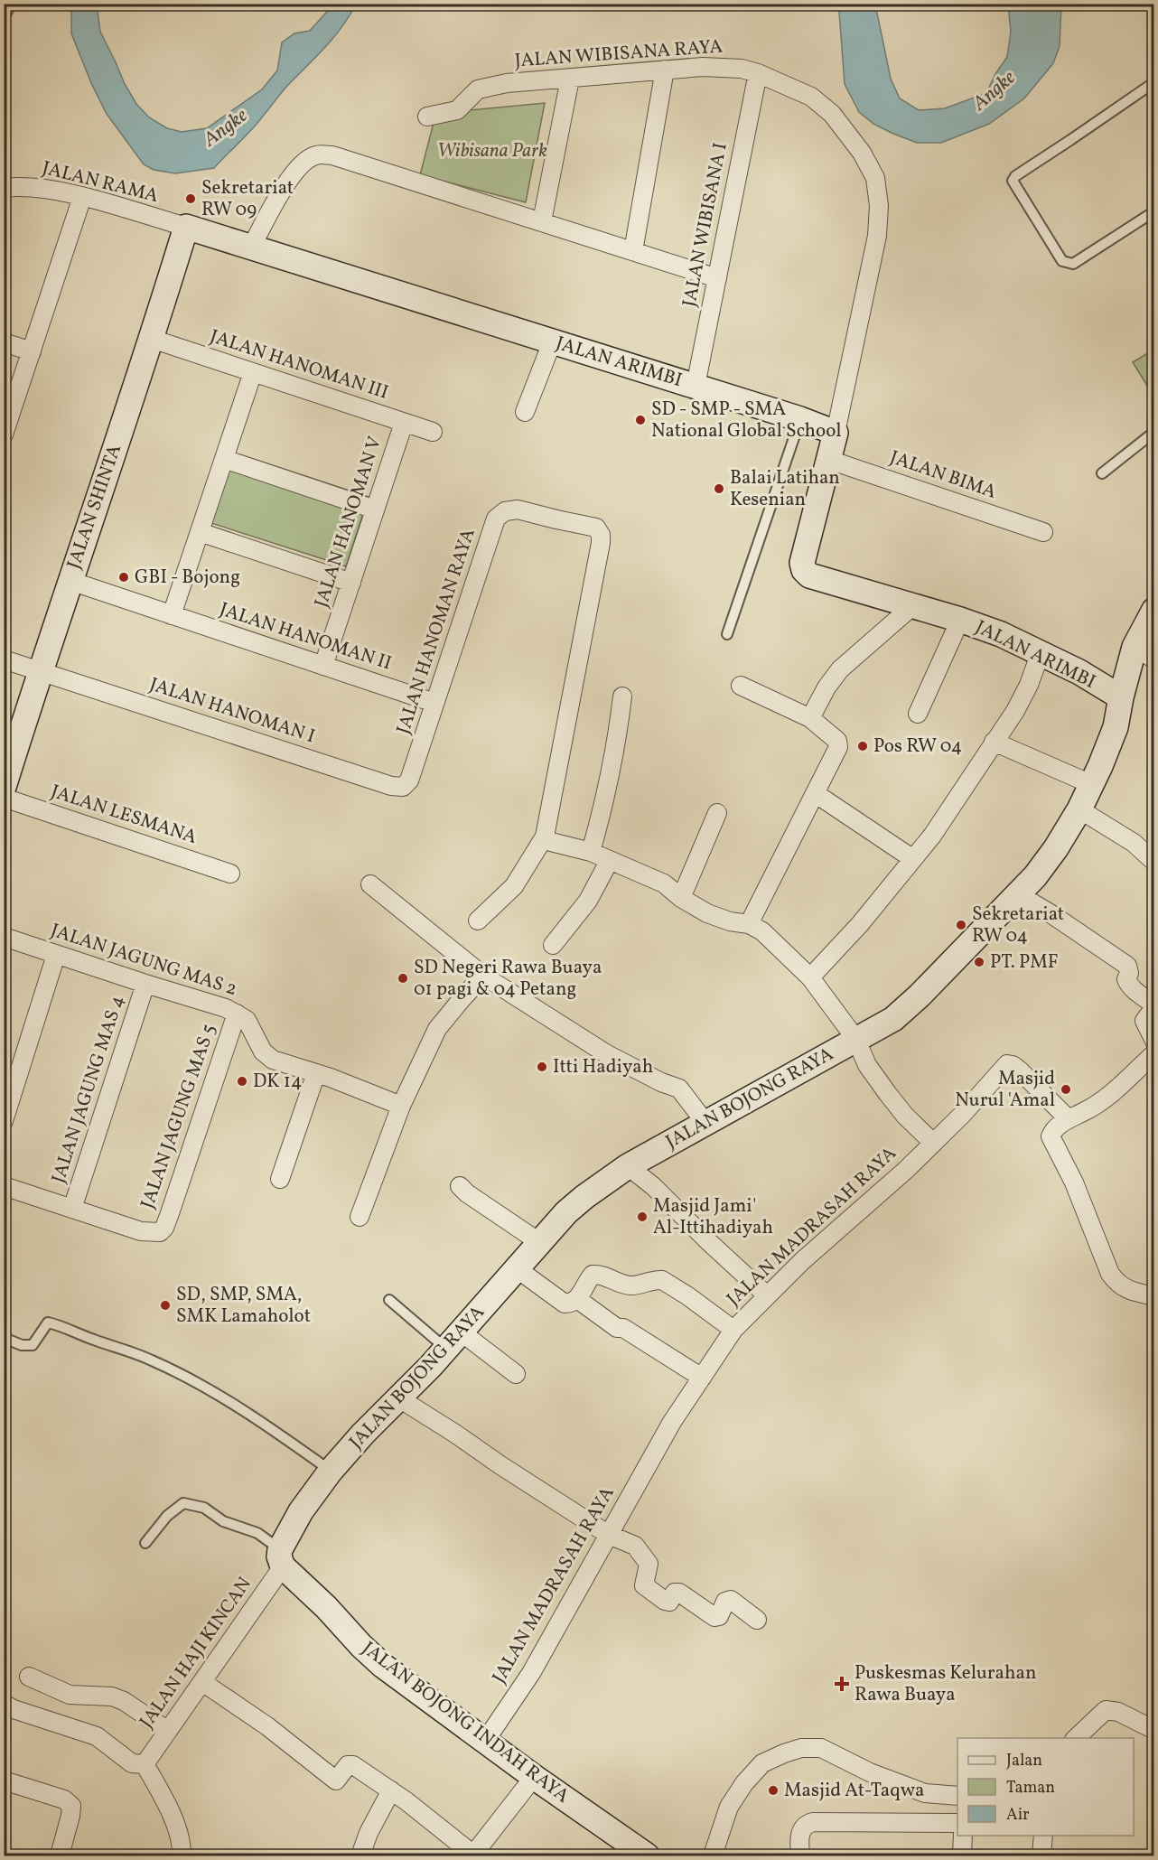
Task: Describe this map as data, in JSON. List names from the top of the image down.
{
  "streets": {
    "street": [
      "JALAN WIBISANA RAYA",
      "JALAN RAMA",
      "JALAN WIBISANA I",
      "JALAN ARIMBI",
      "JALAN HANOMAN III",
      "JALAN BIMA",
      "JALAN SHINTA",
      "JALAN HANOMAN V",
      "JALAN HANOMAN RAYA",
      "JALAN HANOMAN II",
      "JALAN HANOMAN I",
      "JALAN LESMANA",
      "JALAN JAGUNG MAS 2",
      "JALAN JAGUNG MAS 4",
      "JALAN BOJONG RAYA",
      "JALAN JAGUNG MAS 5",
      "JALAN MADRASAH RAYA",
      "JALAN HAJI KINCAN",
      "JALAN BOJONG INDAH RAYA"
    ]
  },
  "crossings": [
    ["JALAN WIBISANA RAYA", "JALAN WIBISANA I"],
    ["JALAN WIBISANA RAYA", "JALAN ARIMBI"],
    ["JALAN RAMA", "JALAN ARIMBI"],
    ["JALAN RAMA", "JALAN SHINTA"],
    ["JALAN WIBISANA I", "JALAN ARIMBI"],
    ["JALAN ARIMBI", "JALAN BIMA"],
    ["JALAN ARIMBI", "JALAN SHINTA"],
    ["JALAN ARIMBI", "JALAN BOJONG RAYA"],
    ["JALAN HANOMAN III", "JALAN SHINTA"],
    ["JALAN HANOMAN III", "JALAN HANOMAN V"],
    ["JALAN SHINTA", "JALAN HANOMAN II"],
    ["JALAN SHINTA", "JALAN HANOMAN I"],
    ["JALAN HANOMAN V", "JALAN HANOMAN II"],
    ["JALAN HANOMAN RAYA", "JALAN HANOMAN II"],
    ["JALAN HANOMAN RAYA", "JALAN HANOMAN I"],
    ["JALAN JAGUNG MAS 2", "JALAN JAGUNG MAS 4"],
    ["JALAN JAGUNG MAS 2", "JALAN JAGUNG MAS 5"],
    ["JALAN JAGUNG MAS 4", "JALAN JAGUNG MAS 5"],
    ["JALAN BOJONG RAYA", "JALAN HAJI KINCAN"],
    ["JALAN BOJONG RAYA", "JALAN BOJONG INDAH RAYA"],
    ["JALAN MADRASAH RAYA", "JALAN BOJONG INDAH RAYA"],
    ["JALAN HAJI KINCAN", "JALAN BOJONG INDAH RAYA"]
  ],
  "water": ["Angke"],
  "parks": ["Wibisana Park"],
  "places": {
    "other": [
      "Sekretariat RW 09",
      "SD - SMP - SMA National Global School",
      "Balai Latihan Kesenian",
      "GBI - Bojong",
      "Pos RW 04",
      "Sekretariat RW 04",
      "PT. PMF",
      "SD Negeri Rawa Buaya 01 pagi & 04 Petang",
      "Itti Hadiyah",
      "DK 14",
      "Masjid Nurul 'Amal",
      "Masjid Jami' Al-Ittihadiyah",
      "SD, SMP, SMA, SMK Lamaholot",
      "Masjid At-Taqwa"
    ],
    "health": ["Puskesmas Kelurahan Rawa Buaya"]
  },
  "legend": ["Jalan", "Taman", "Air"]
}
